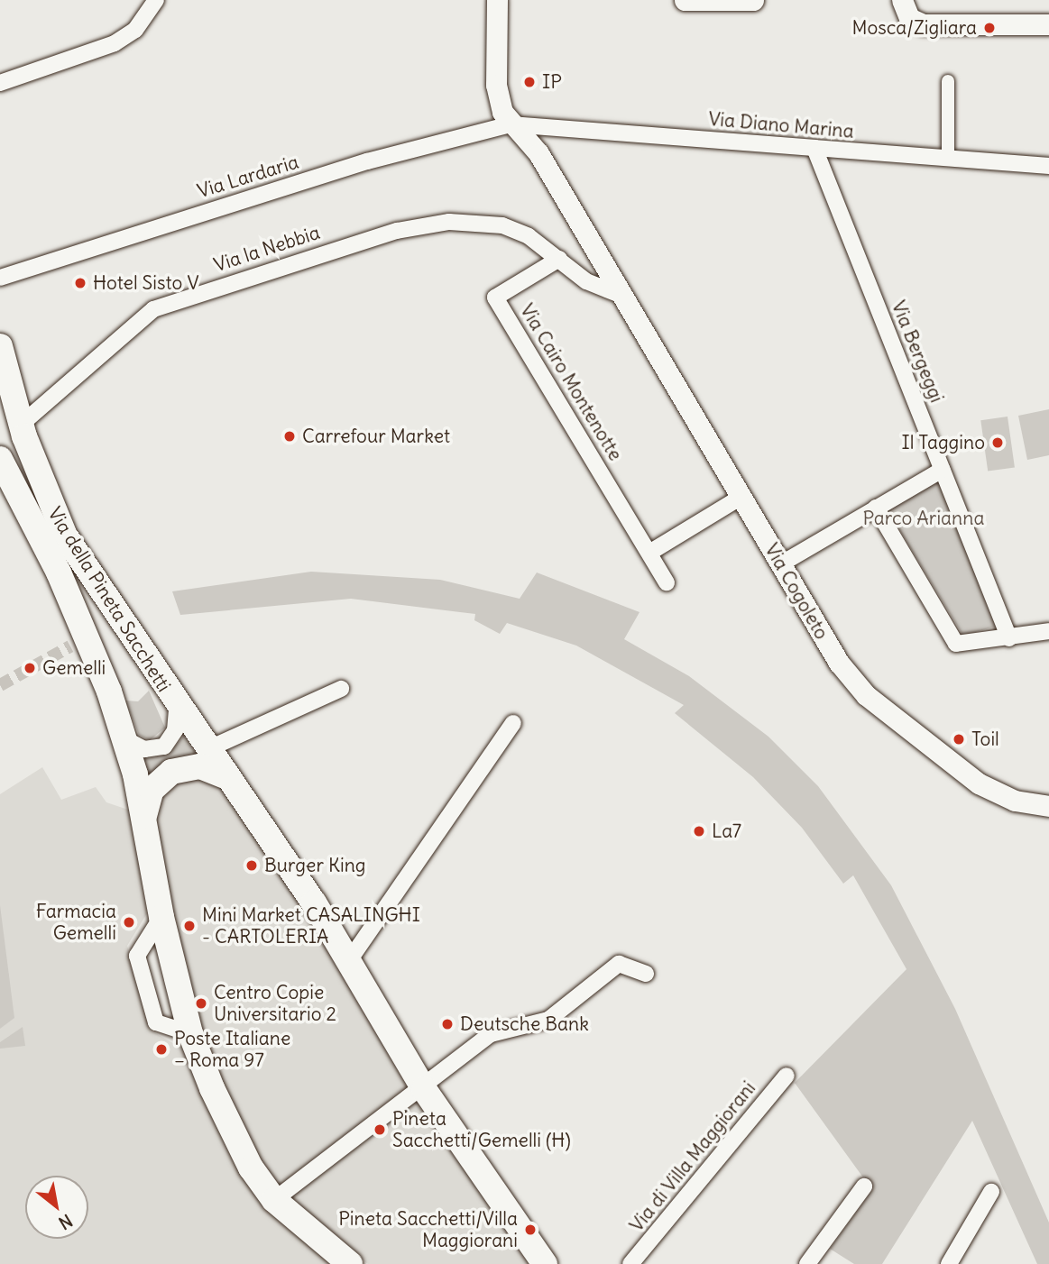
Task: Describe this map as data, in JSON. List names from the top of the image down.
{
  "streets": {
    "main road": ["Via della Pineta Sacchetti"],
    "street": [
      "Via Diano Marina",
      "Via Lardaria",
      "Via la Nebbia",
      "Via Bergeggi",
      "Via Cairo Montenotte",
      "Via Cogoleto",
      "Via di Villa Maggiorani"
    ]
  },
  "crossings": [
    ["Via Diano Marina", "Via Lardaria"],
    ["Via Diano Marina", "Via Bergeggi"],
    ["Via Diano Marina", "Via Cogoleto"],
    ["Via Lardaria", "Via Cogoleto"],
    ["Via la Nebbia", "Via Cairo Montenotte"],
    ["Via la Nebbia", "Via della Pineta Sacchetti"]
  ],
  "parks": ["Parco Arianna"],
  "places": [
    "Mosca/Zigliara",
    "IP",
    "Hotel Sisto V",
    "Carrefour Market",
    "Il Taggino",
    "Gemelli",
    "Toil",
    "La7",
    "Burger King",
    "Farmacia Gemelli",
    "Mini Market CASALINGHI - CARTOLERIA",
    "Centro Copie Universitario 2",
    "Deutsche Bank",
    "Poste Italiane – Roma 97",
    "Pineta Sacchetti/Gemelli (H)",
    "Pineta Sacchetti/Villa Maggiorani"
  ],
  "north": "bottom right"
}
